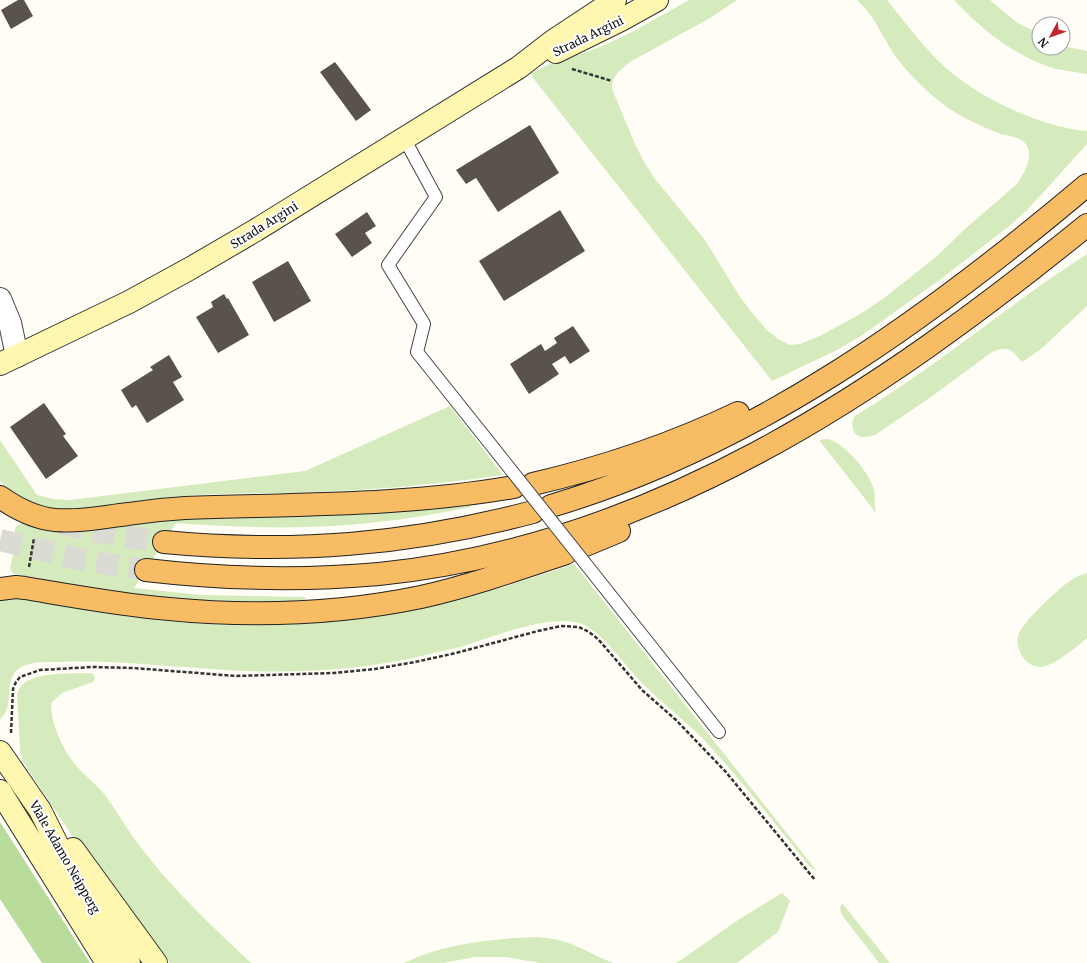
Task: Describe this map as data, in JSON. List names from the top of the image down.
{
  "streets": {
    "main road": ["Strada Argini", "Viale Adamo Neipperg"]
  },
  "north": "bottom left"
}
